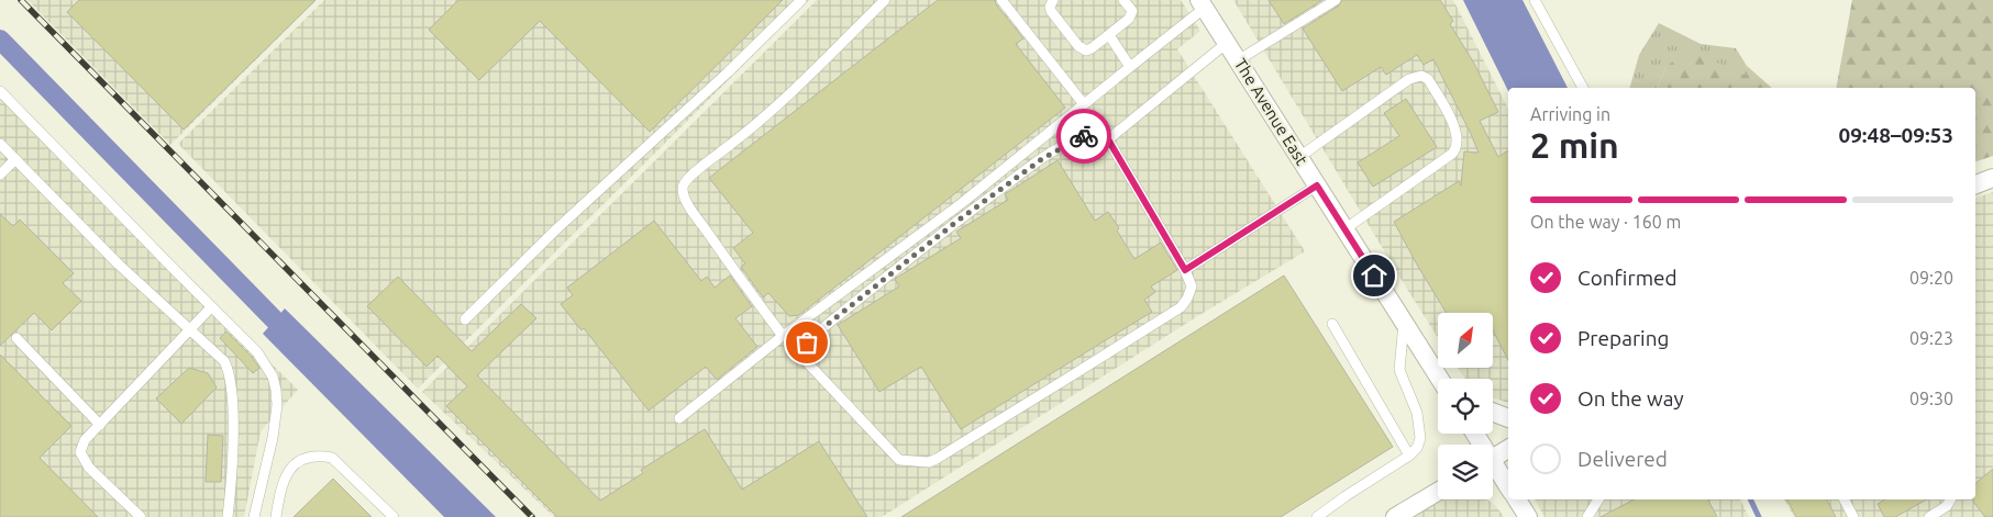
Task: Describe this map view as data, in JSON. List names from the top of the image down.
{
  "streets": {
    "street": ["The Avenue East"]
  },
  "north": "top right",
  "page": {
    "heading": ["2 min", "Arriving in", "09:48–09:53"],
    "bar": "On the way · 160 m",
    "list": [
      ["Confirmed", "09:20"],
      ["Preparing", "09:23"],
      ["On the way", "09:30"],
      "Delivered"
    ]
  }
}
